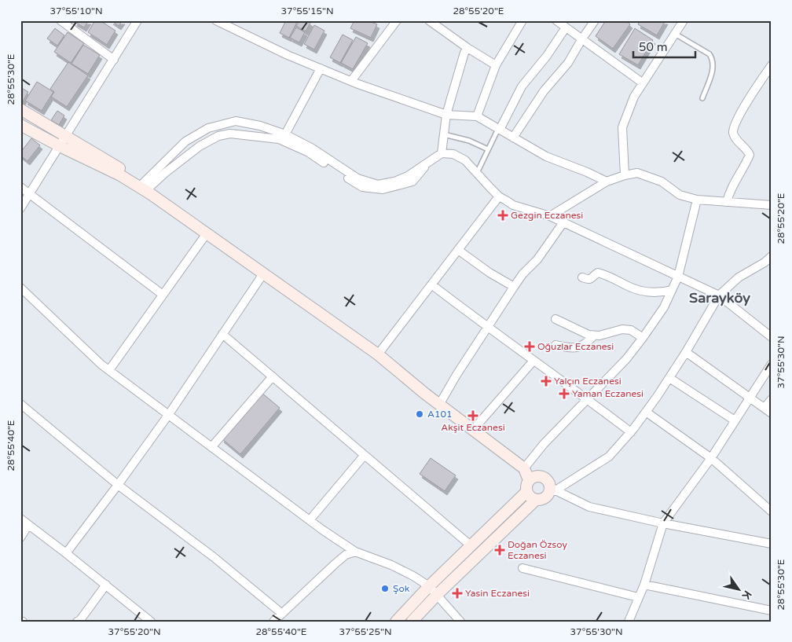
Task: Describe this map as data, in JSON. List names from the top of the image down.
{
  "districts": ["Sarayköy"],
  "places": {
    "health": [
      "Gezgin Eczanesi",
      "Oğuzlar Eczanesi",
      "Yalçın Eczanesi",
      "Yaman Eczanesi",
      "Akşit Eczanesi",
      "Doğan Özsoy Eczanesi",
      "Yasin Eczanesi"
    ],
    "other": ["A101", "Şok"]
  },
  "scale_bar": "50 m",
  "north": "bottom right",
  "coordinates": [
    "37°55'10\"N",
    "37°55'15\"N",
    "28°55'20\"E",
    "28°55'30\"E",
    "37°55'30\"N",
    "28°55'40\"E",
    "37°55'20\"N",
    "37°55'25\"N"
  ]
}
